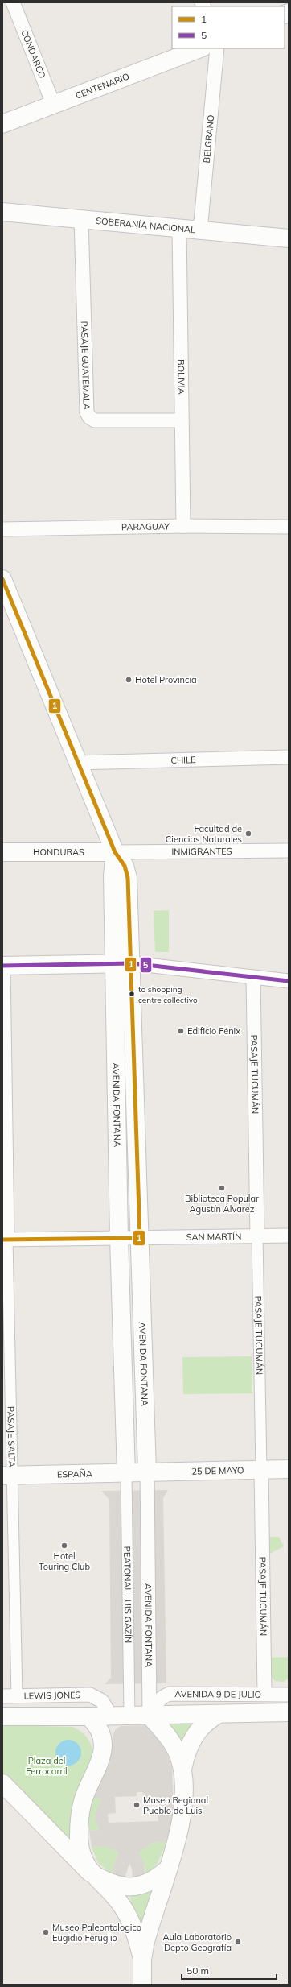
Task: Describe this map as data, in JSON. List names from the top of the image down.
{
  "streets": {
    "street": [
      "CONDARCO",
      "CENTENARIO",
      "BELGRANO",
      "SOBERANÍA NACIONAL",
      "PASAJE GUATEMALA",
      "BOLIVIA",
      "PARAGUAY",
      "CHILE",
      "INMIGRANTES",
      "HONDURAS",
      "PASAJE TUCUMÁN",
      "AVENIDA FONTANA",
      "SAN MARTÍN",
      "PASAJE SALTA",
      "25 DE MAYO",
      "ESPAÑA",
      "PEATONAL LUIS GAZÍN",
      "AVENIDA 9 DE JULIO",
      "LEWIS JONES"
    ]
  },
  "crossings": [
    ["CONDARCO", "CENTENARIO"],
    ["BELGRANO", "SOBERANÍA NACIONAL"],
    ["SOBERANÍA NACIONAL", "PASAJE GUATEMALA"],
    ["SOBERANÍA NACIONAL", "BOLIVIA"],
    ["PASAJE GUATEMALA", "BOLIVIA"],
    ["BOLIVIA", "PARAGUAY"],
    ["CHILE", "AVENIDA FONTANA"],
    ["INMIGRANTES", "HONDURAS"],
    ["INMIGRANTES", "AVENIDA FONTANA"],
    ["HONDURAS", "AVENIDA FONTANA"],
    ["PASAJE TUCUMÁN", "SAN MARTÍN"],
    ["PASAJE TUCUMÁN", "25 DE MAYO"],
    ["PASAJE TUCUMÁN", "AVENIDA 9 DE JULIO"],
    ["AVENIDA FONTANA", "SAN MARTÍN"],
    ["AVENIDA FONTANA", "25 DE MAYO"],
    ["AVENIDA FONTANA", "ESPAÑA"],
    ["AVENIDA FONTANA", "PEATONAL LUIS GAZÍN"],
    ["AVENIDA FONTANA", "AVENIDA 9 DE JULIO"],
    ["SAN MARTÍN", "PASAJE SALTA"],
    ["PASAJE SALTA", "ESPAÑA"],
    ["PASAJE SALTA", "LEWIS JONES"],
    ["25 DE MAYO", "ESPAÑA"],
    ["ESPAÑA", "PEATONAL LUIS GAZÍN"]
  ],
  "parks": ["Plaza del Ferrocarril"],
  "places": [
    "Hotel Provincia",
    "Facultad de Ciencias Naturales",
    "to shopping centre collectivo",
    "Edificio Fénix",
    "Biblioteca Popular Agustín Álvarez",
    "Hotel Touring Club",
    "Museo Regional Pueblo de Luis",
    "Museo Paleontologico Eugidio Feruglio",
    "Aula Laboratorio Depto Geografía"
  ],
  "lines": ["transit line 1", "transit line 5"],
  "legend": ["1", "5"],
  "scale_bar": "50 m"
}
